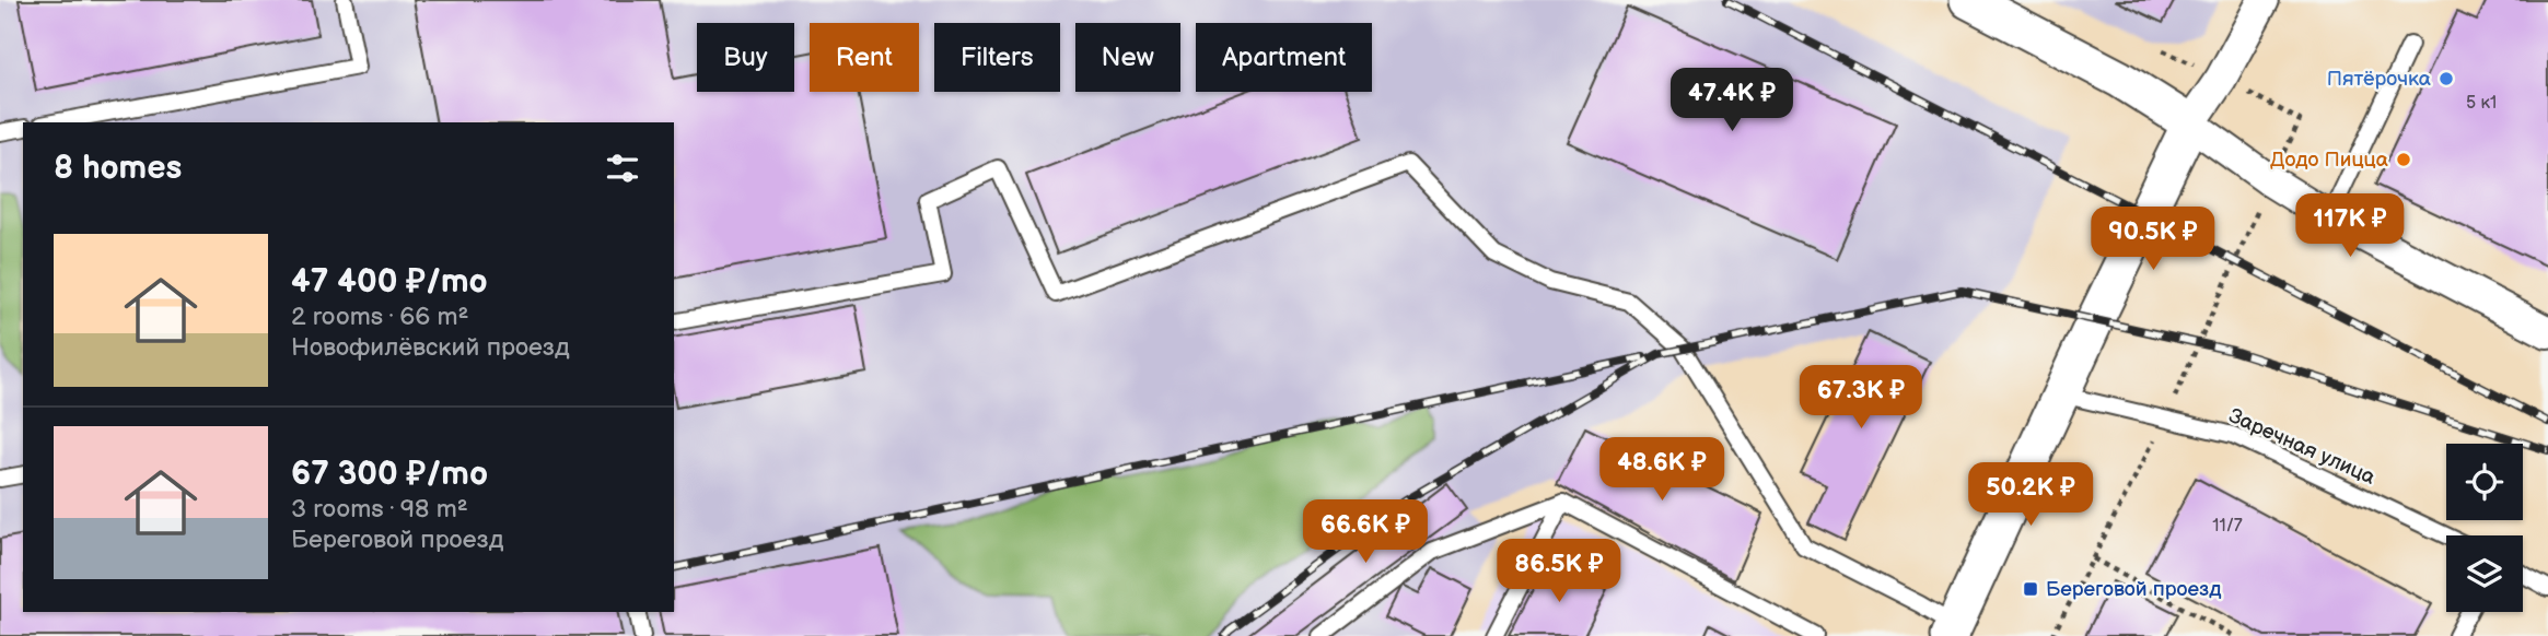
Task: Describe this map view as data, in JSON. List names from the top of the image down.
{
  "streets": {
    "lane": ["Заречная улица"]
  },
  "places": {
    "other": ["Пятёрочка", "Додо Пицца"],
    "transit": ["Береговой проезд"]
  },
  "house_numbers": ["5 к1", "11/7"],
  "page": {
    "chip": [
      "Buy",
      "Rent",
      "Filters",
      "New",
      "Apartment"
    ],
    "price": [
      "47.4K ₽",
      "117K ₽",
      "90.5K ₽",
      "67.3K ₽",
      "48.6K ₽",
      "50.2K ₽",
      "66.6K ₽",
      "86.5K ₽"
    ],
    "heading": "8 homes",
    "list": [
      {
        "name": "47 400 ₽/mo",
        "note": "2 rooms · 66 m² · Новофилёвский проезд"
      },
      {
        "name": "67 300 ₽/mo",
        "note": "3 rooms · 98 m² · Береговой проезд"
      }
    ]
  }
}
